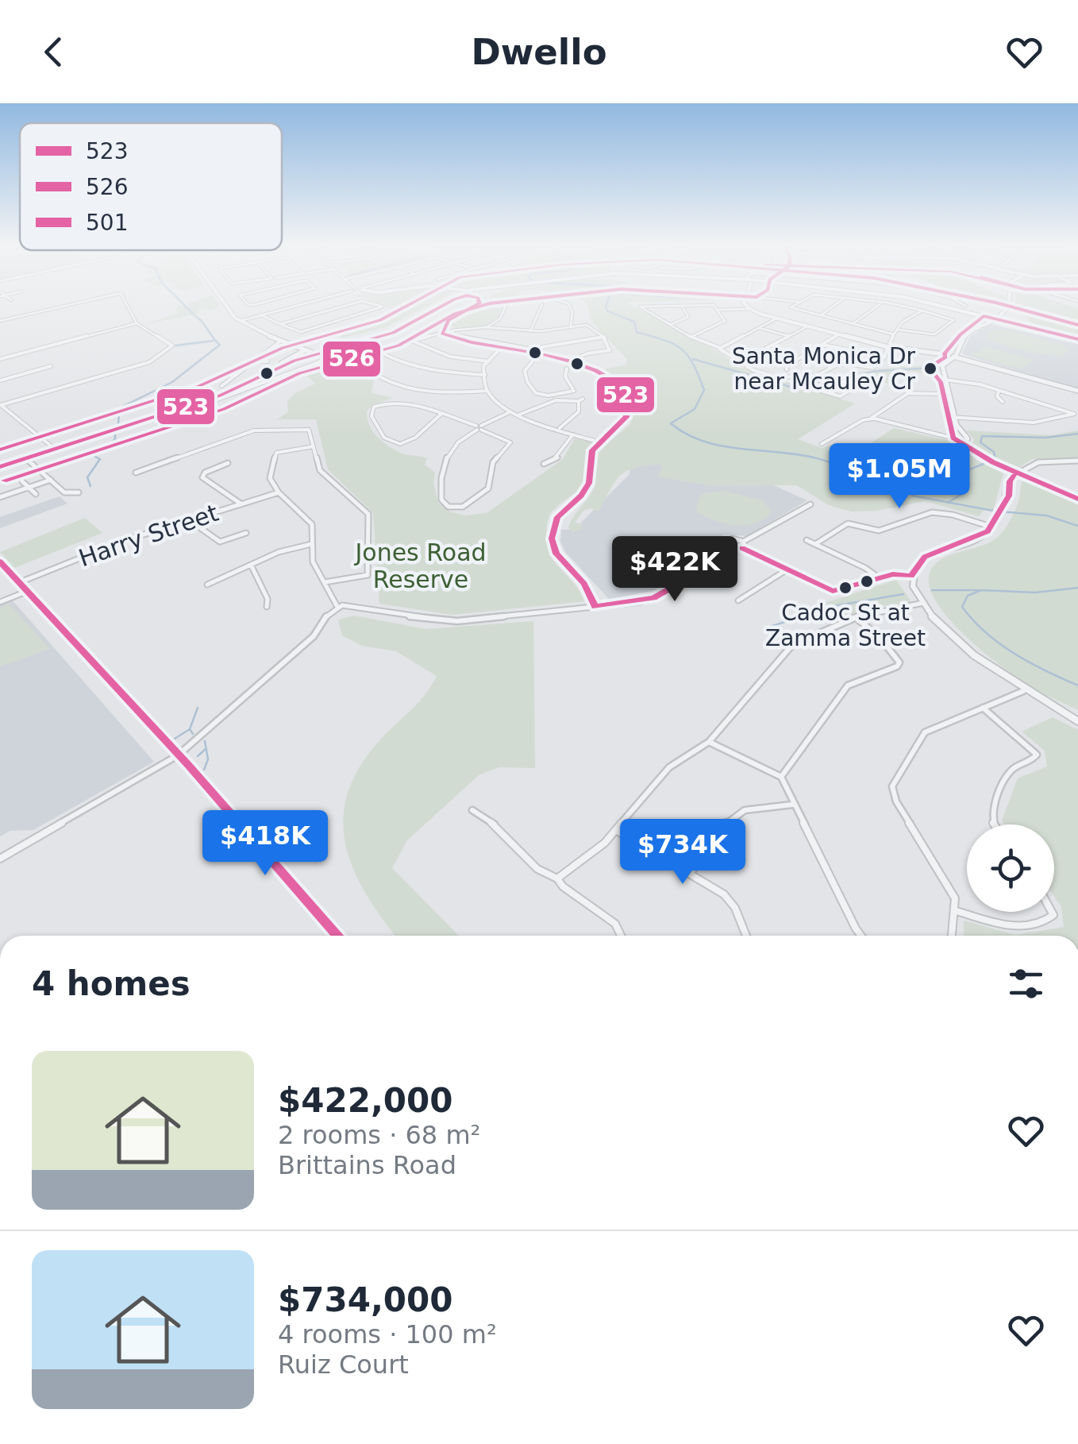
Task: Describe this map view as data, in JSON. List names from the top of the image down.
{
  "streets": {
    "street": ["Harry Street"]
  },
  "parks": ["Jones Road Reserve"],
  "places": ["Santa Monica Dr near Mcauley Cr", "Cadoc St at Zamma Street"],
  "lines": ["transit line 523", "transit line 526", "transit line 501"],
  "legend": ["523", "526", "501"],
  "page": {
    "header": "Dwello",
    "price": [
      "$1.05M",
      "$422K",
      "$418K",
      "$734K"
    ],
    "heading": "4 homes",
    "list": [
      {
        "name": "$422,000",
        "note": "2 rooms · 68 m² · Brittains Road"
      },
      {
        "name": "$734,000",
        "note": "4 rooms · 100 m² · Ruiz Court"
      }
    ]
  }
}
